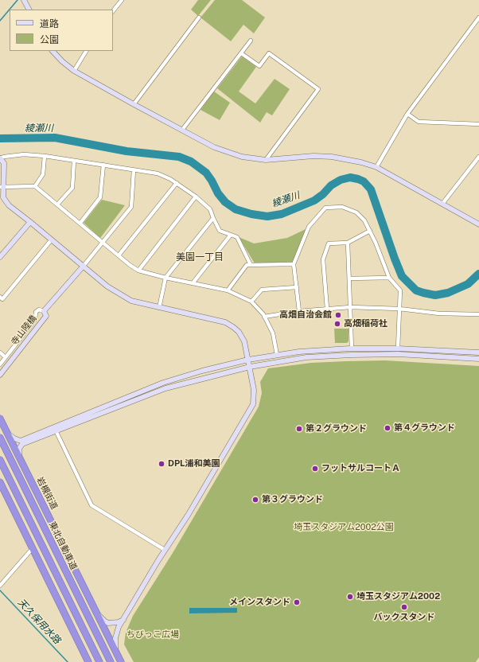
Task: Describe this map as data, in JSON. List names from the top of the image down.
{
  "streets": {
    "highway": ["岩槻街道", "東北自動車道"],
    "street": ["寺山陸橋"]
  },
  "districts": ["美園一丁目"],
  "water": ["綾瀬川", "天久保用水路"],
  "parks": ["埼玉スタジアム2002公園", "ちびっこ広場"],
  "places": [
    "高畑自治会館",
    "高畑稲荷社",
    "第４グラウンド",
    "第２グラウンド",
    "DPL浦和美園",
    "フットサルコートＡ",
    "第３グラウンド",
    "埼玉スタジアム2002",
    "メインスタンド",
    "バックスタンド"
  ],
  "legend": ["道路", "公園"]
}
